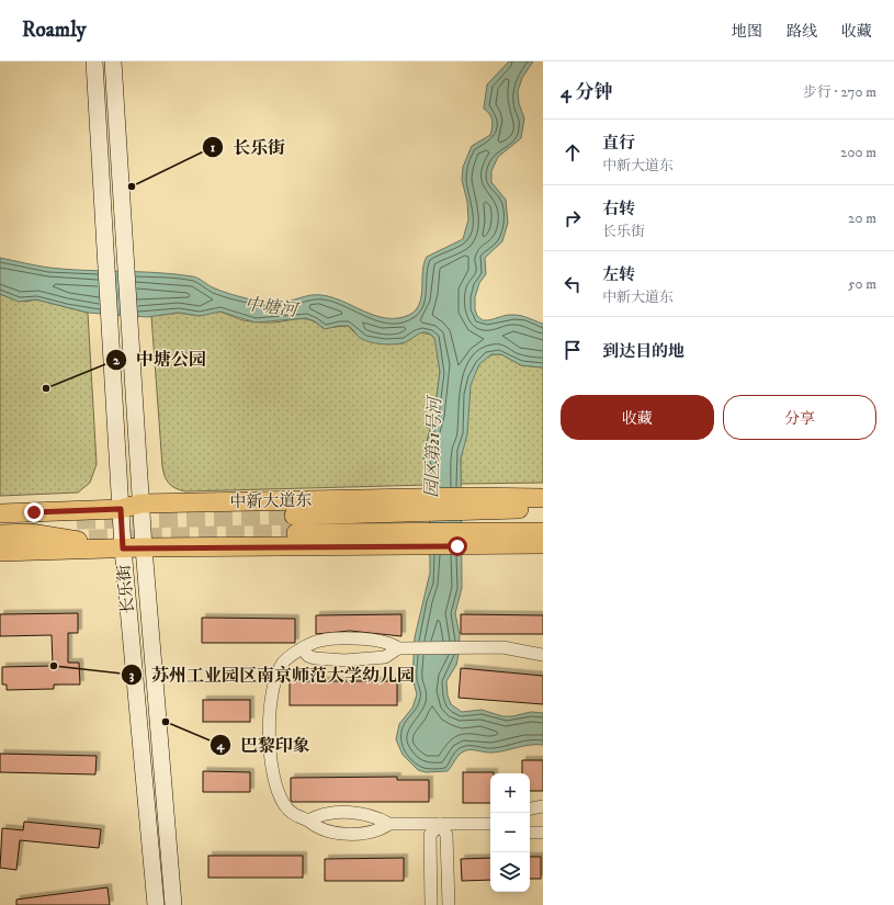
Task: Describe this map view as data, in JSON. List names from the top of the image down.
{
  "streets": {
    "main road": ["中新大道东", "长乐街"]
  },
  "crossings": [
    ["中新大道东", "长乐街"]
  ],
  "water": ["中塘河", "园区第21号河"],
  "places": [
    "长乐街",
    "中塘公园",
    "苏州工业园区南京师范大学幼儿园",
    "巴黎印象"
  ],
  "page": {
    "header": "Roamly",
    "nav": ["地图", "路线", "收藏"],
    "heading": ["4 分钟", "步行 · 270 m"],
    "list": [
      ["直行", "中新大道东", "200 m"],
      ["右转", "长乐街", "20 m"],
      ["左转", "中新大道东", "50 m"],
      "到达目的地"
    ],
    "buttons": ["收藏", "分享"],
    "map_buttons": ["+", "−"]
  }
}
